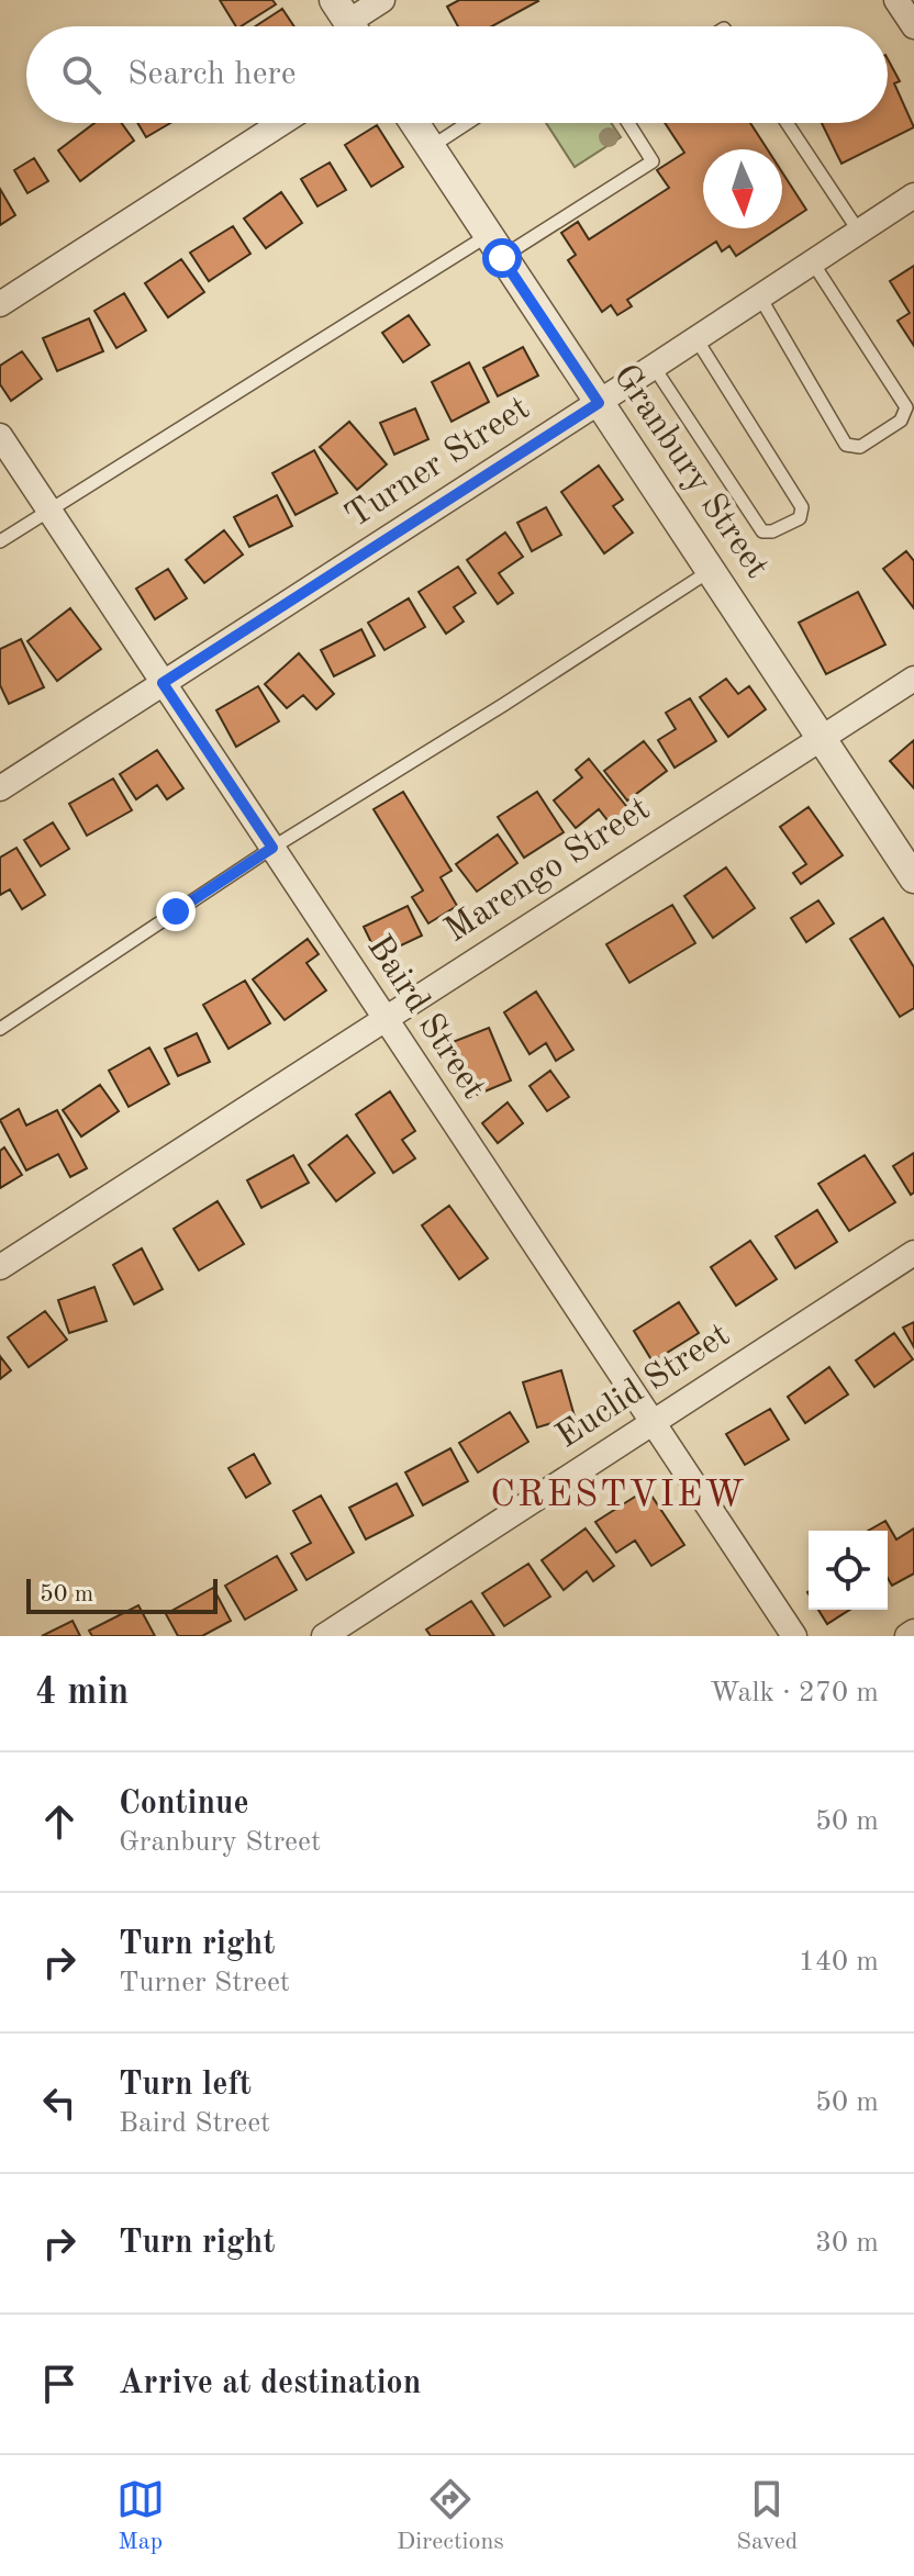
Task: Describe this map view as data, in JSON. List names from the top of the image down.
{
  "streets": {
    "street": [
      "Turner Street",
      "Granbury Street",
      "Marengo Street",
      "Baird Street",
      "Euclid Street"
    ]
  },
  "crossings": [
    ["Turner Street", "Granbury Street"],
    ["Turner Street", "Baird Street"],
    ["Granbury Street", "Marengo Street"],
    ["Marengo Street", "Baird Street"],
    ["Baird Street", "Euclid Street"]
  ],
  "districts": ["CRESTVIEW"],
  "scale_bar": "50 m",
  "north": "bottom",
  "page": {
    "search": "Search here",
    "scale": "50 m",
    "heading": ["4 min", "Walk · 270 m"],
    "list": [
      ["Continue", "Granbury Street", "50 m"],
      ["Turn right", "Turner Street", "140 m"],
      ["Turn left", "Baird Street", "50 m"],
      ["Turn right", "30 m"],
      "Arrive at destination"
    ],
    "nav": ["Map", "Directions", "Saved"]
  }
}
